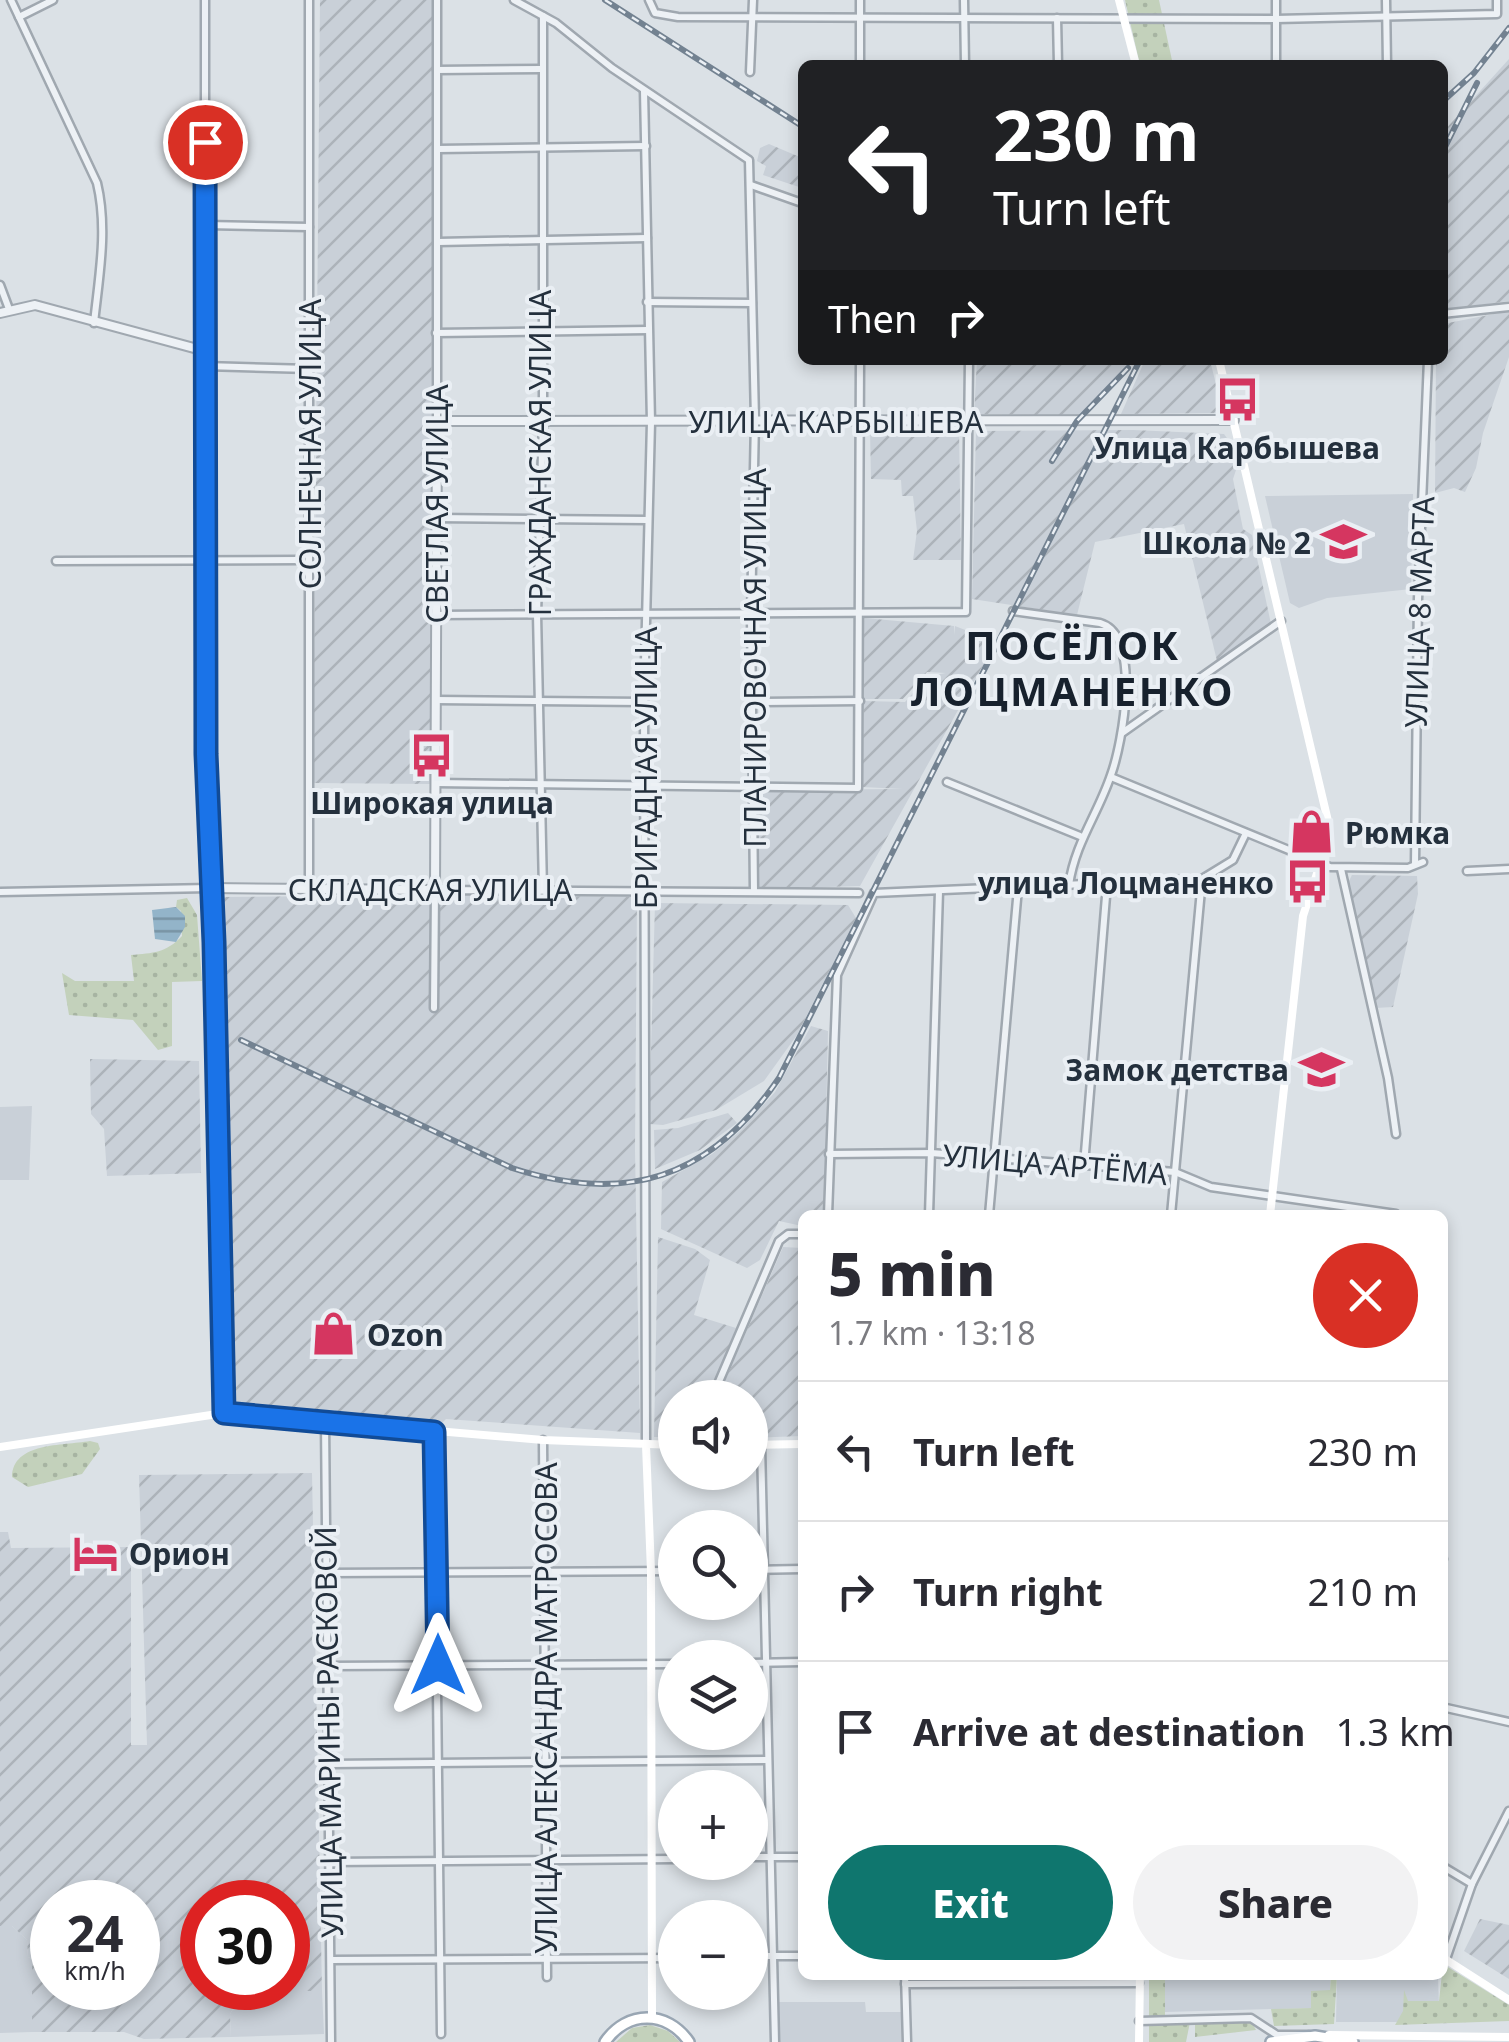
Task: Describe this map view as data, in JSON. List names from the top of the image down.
{
  "streets": {
    "street": [
      "УЛИЦА КАРБЫШЕВА",
      "СОЛНЕЧНАЯ УЛИЦА",
      "ГРАЖДАНСКАЯ УЛИЦА",
      "СВЕТЛАЯ УЛИЦА",
      "УЛИЦА 8 МАРТА",
      "ПЛАНИРОВОЧНАЯ УЛИЦА",
      "БРИГАДНАЯ УЛИЦА",
      "СКЛАДСКАЯ УЛИЦА",
      "УЛИЦА АРТЁМА",
      "УЛИЦА АЛЕКСАНДРА МАТРОСОВА",
      "УЛИЦА МАРИНЫ РАСКОВОЙ"
    ]
  },
  "crossings": [
    ["УЛИЦА КАРБЫШЕВА", "ГРАЖДАНСКАЯ УЛИЦА"],
    ["УЛИЦА КАРБЫШЕВА", "СВЕТЛАЯ УЛИЦА"],
    ["УЛИЦА КАРБЫШЕВА", "ПЛАНИРОВОЧНАЯ УЛИЦА"],
    ["УЛИЦА КАРБЫШЕВА", "БРИГАДНАЯ УЛИЦА"],
    ["СОЛНЕЧНАЯ УЛИЦА", "СКЛАДСКАЯ УЛИЦА"],
    ["ГРАЖДАНСКАЯ УЛИЦА", "СКЛАДСКАЯ УЛИЦА"],
    ["СВЕТЛАЯ УЛИЦА", "СКЛАДСКАЯ УЛИЦА"],
    ["ПЛАНИРОВОЧНАЯ УЛИЦА", "СКЛАДСКАЯ УЛИЦА"],
    ["БРИГАДНАЯ УЛИЦА", "СКЛАДСКАЯ УЛИЦА"]
  ],
  "districts": ["ПОСЁЛОК ЛОЦМАНЕНКО"],
  "places": {
    "bus stop": ["Улица Карбышева", "Широкая улица", "улица Лоцманенко"],
    "school or university": ["Школа № 2", "Замок детства"],
    "shop": ["Рюмка", "Ozon"],
    "hotel": ["Орион"]
  },
  "page": {
    "turn": ["230 m", "Turn left"],
    "then": "Then",
    "heading": ["5 min", "1.7 km · 13:18"],
    "map_buttons": ["+", "−"],
    "list": [
      {
        "name": "Turn left",
        "value": "230 m"
      },
      {
        "name": "Turn right",
        "value": "210 m"
      },
      {
        "name": "Arrive at destination",
        "value": "1.3 km"
      }
    ],
    "buttons": ["Exit", "Share"],
    "speed": "24 km/h",
    "limit": "30"
  }
}
